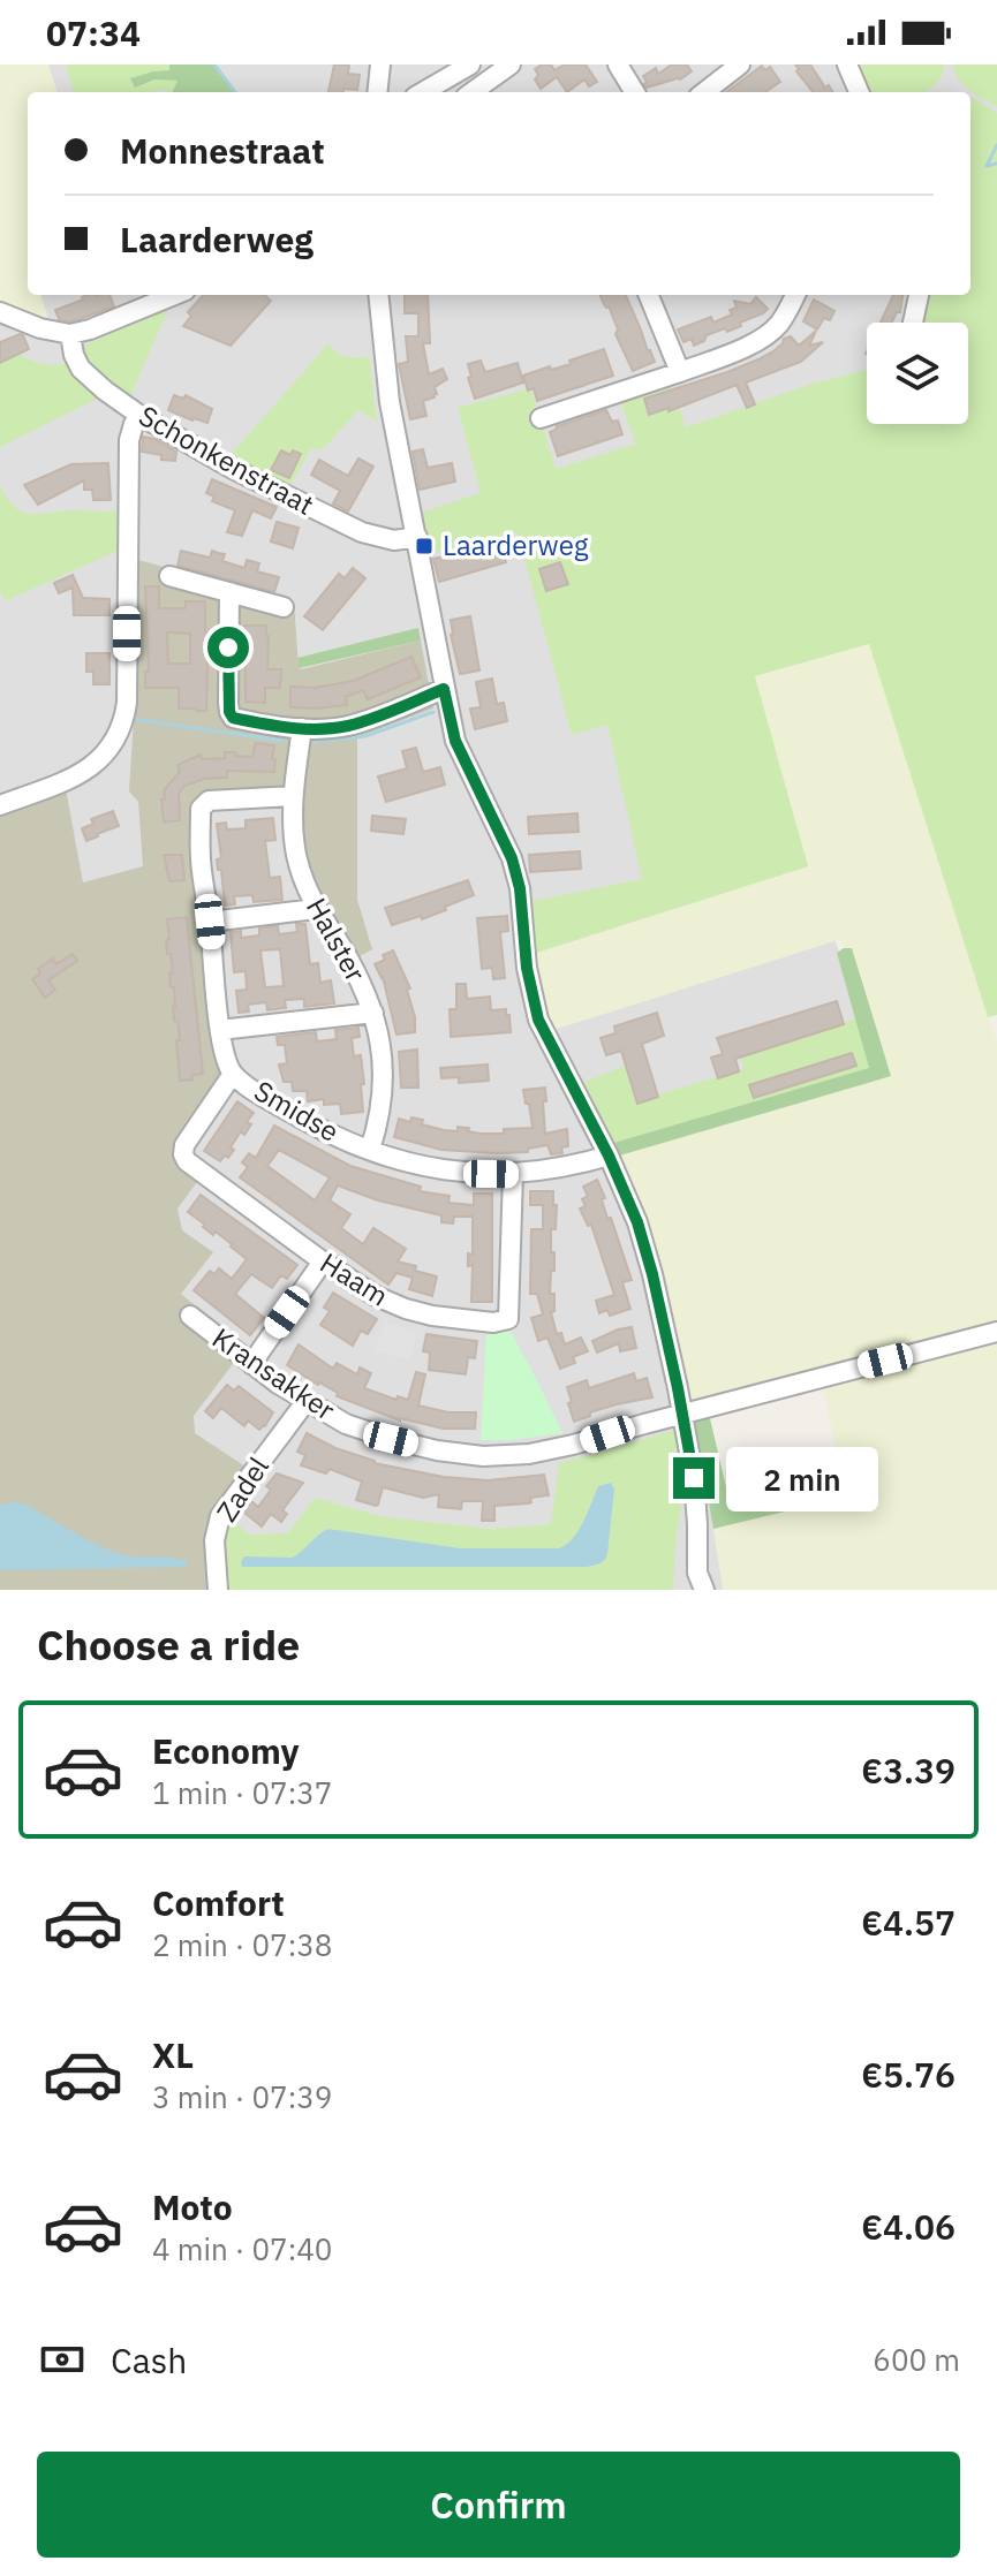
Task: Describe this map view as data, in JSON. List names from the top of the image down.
{
  "streets": {
    "street": [
      "Schonkenstraat",
      "Halster",
      "Smidse",
      "Haam",
      "Kransakker",
      "Zadel"
    ]
  },
  "crossings": [
    ["Halster", "Smidse"],
    ["Smidse", "Haam"],
    ["Kransakker", "Zadel"]
  ],
  "places": {
    "transit": ["Laarderweg"]
  },
  "page": {
    "status": "07:34",
    "banner": ["Monnestraat", "Laarderweg"],
    "bubble": "2 min",
    "heading": "Choose a ride",
    "list": [
      {
        "name": "Economy",
        "note": "1 min · 07:37",
        "value": "€3.39"
      },
      {
        "name": "Comfort",
        "note": "2 min · 07:38",
        "value": "€4.57"
      },
      {
        "name": "XL",
        "note": "3 min · 07:39",
        "value": "€5.76"
      },
      {
        "name": "Moto",
        "note": "4 min · 07:40",
        "value": "€4.06"
      }
    ],
    "pay": ["Cash", "600 m"],
    "buttons": "Confirm"
  }
}
